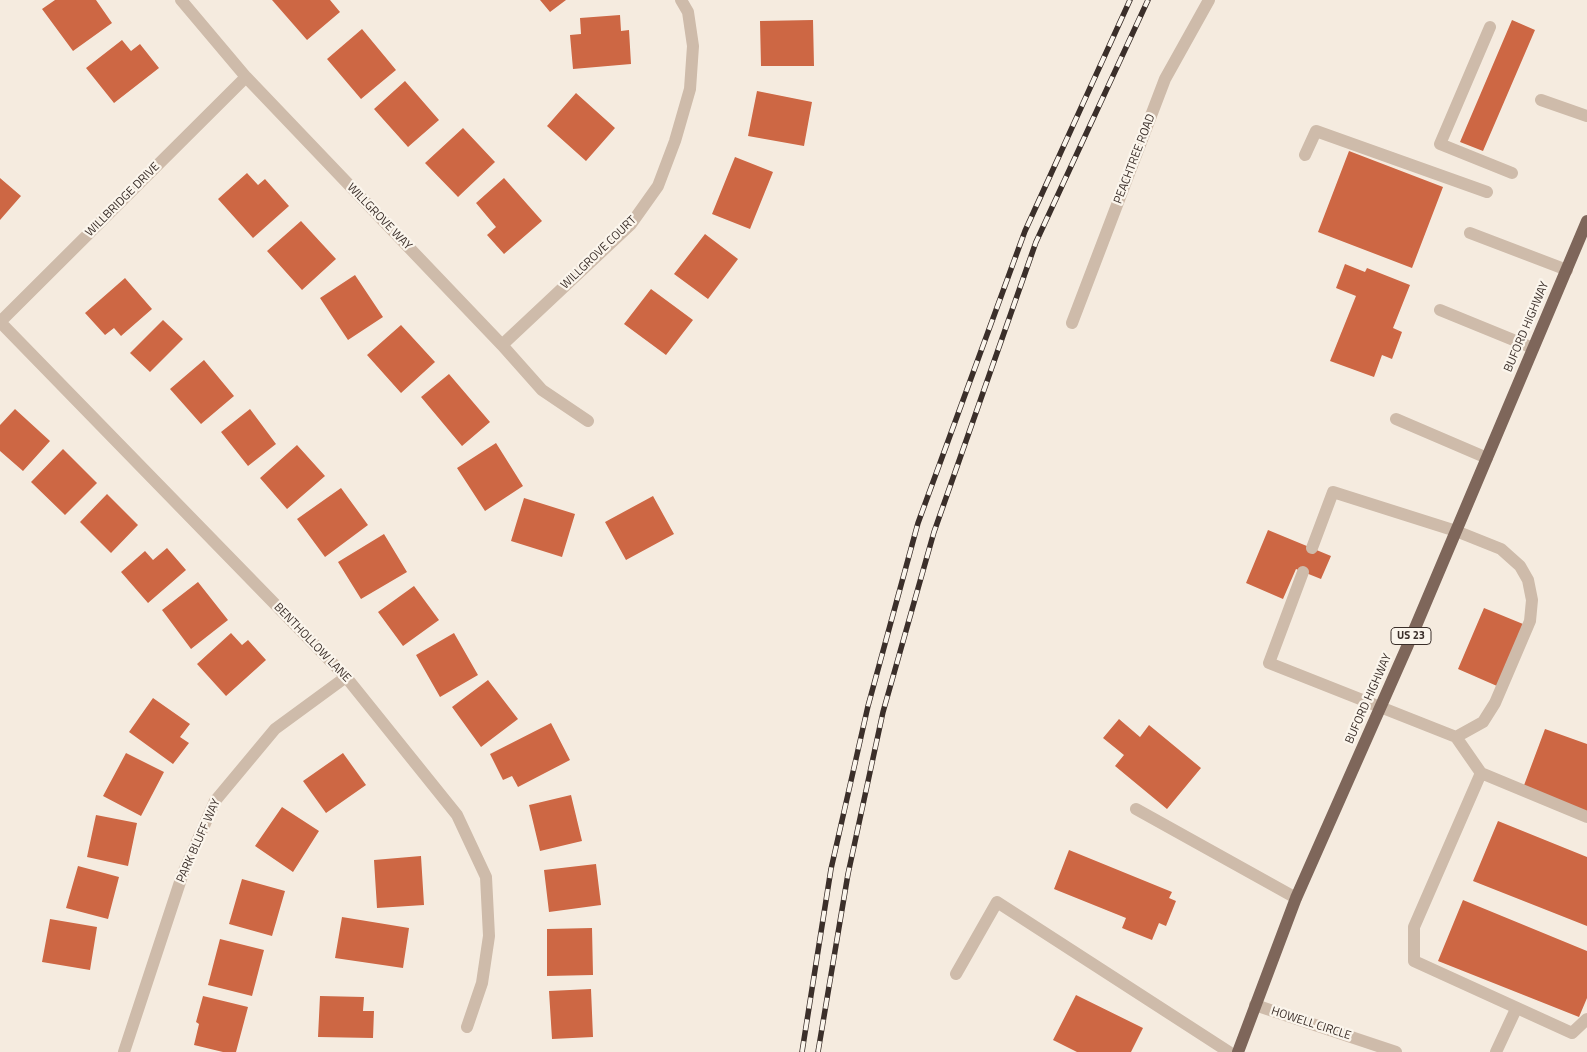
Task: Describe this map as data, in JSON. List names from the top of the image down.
{
  "streets": {
    "main road": ["BUFORD HIGHWAY", "US 23"],
    "street": [
      "PEACHTREE ROAD",
      "WILLBRIDGE DRIVE",
      "WILLGROVE WAY",
      "WILLGROVE COURT",
      "BENTHOLLOW LANE",
      "PARK BLUFF WAY",
      "HOWELL CIRCLE"
    ]
  },
  "crossings": [
    ["WILLBRIDGE DRIVE", "WILLGROVE WAY"],
    ["WILLBRIDGE DRIVE", "BENTHOLLOW LANE"],
    ["WILLGROVE WAY", "WILLGROVE COURT"],
    ["BUFORD HIGHWAY", "HOWELL CIRCLE"],
    ["BENTHOLLOW LANE", "PARK BLUFF WAY"]
  ]
}
